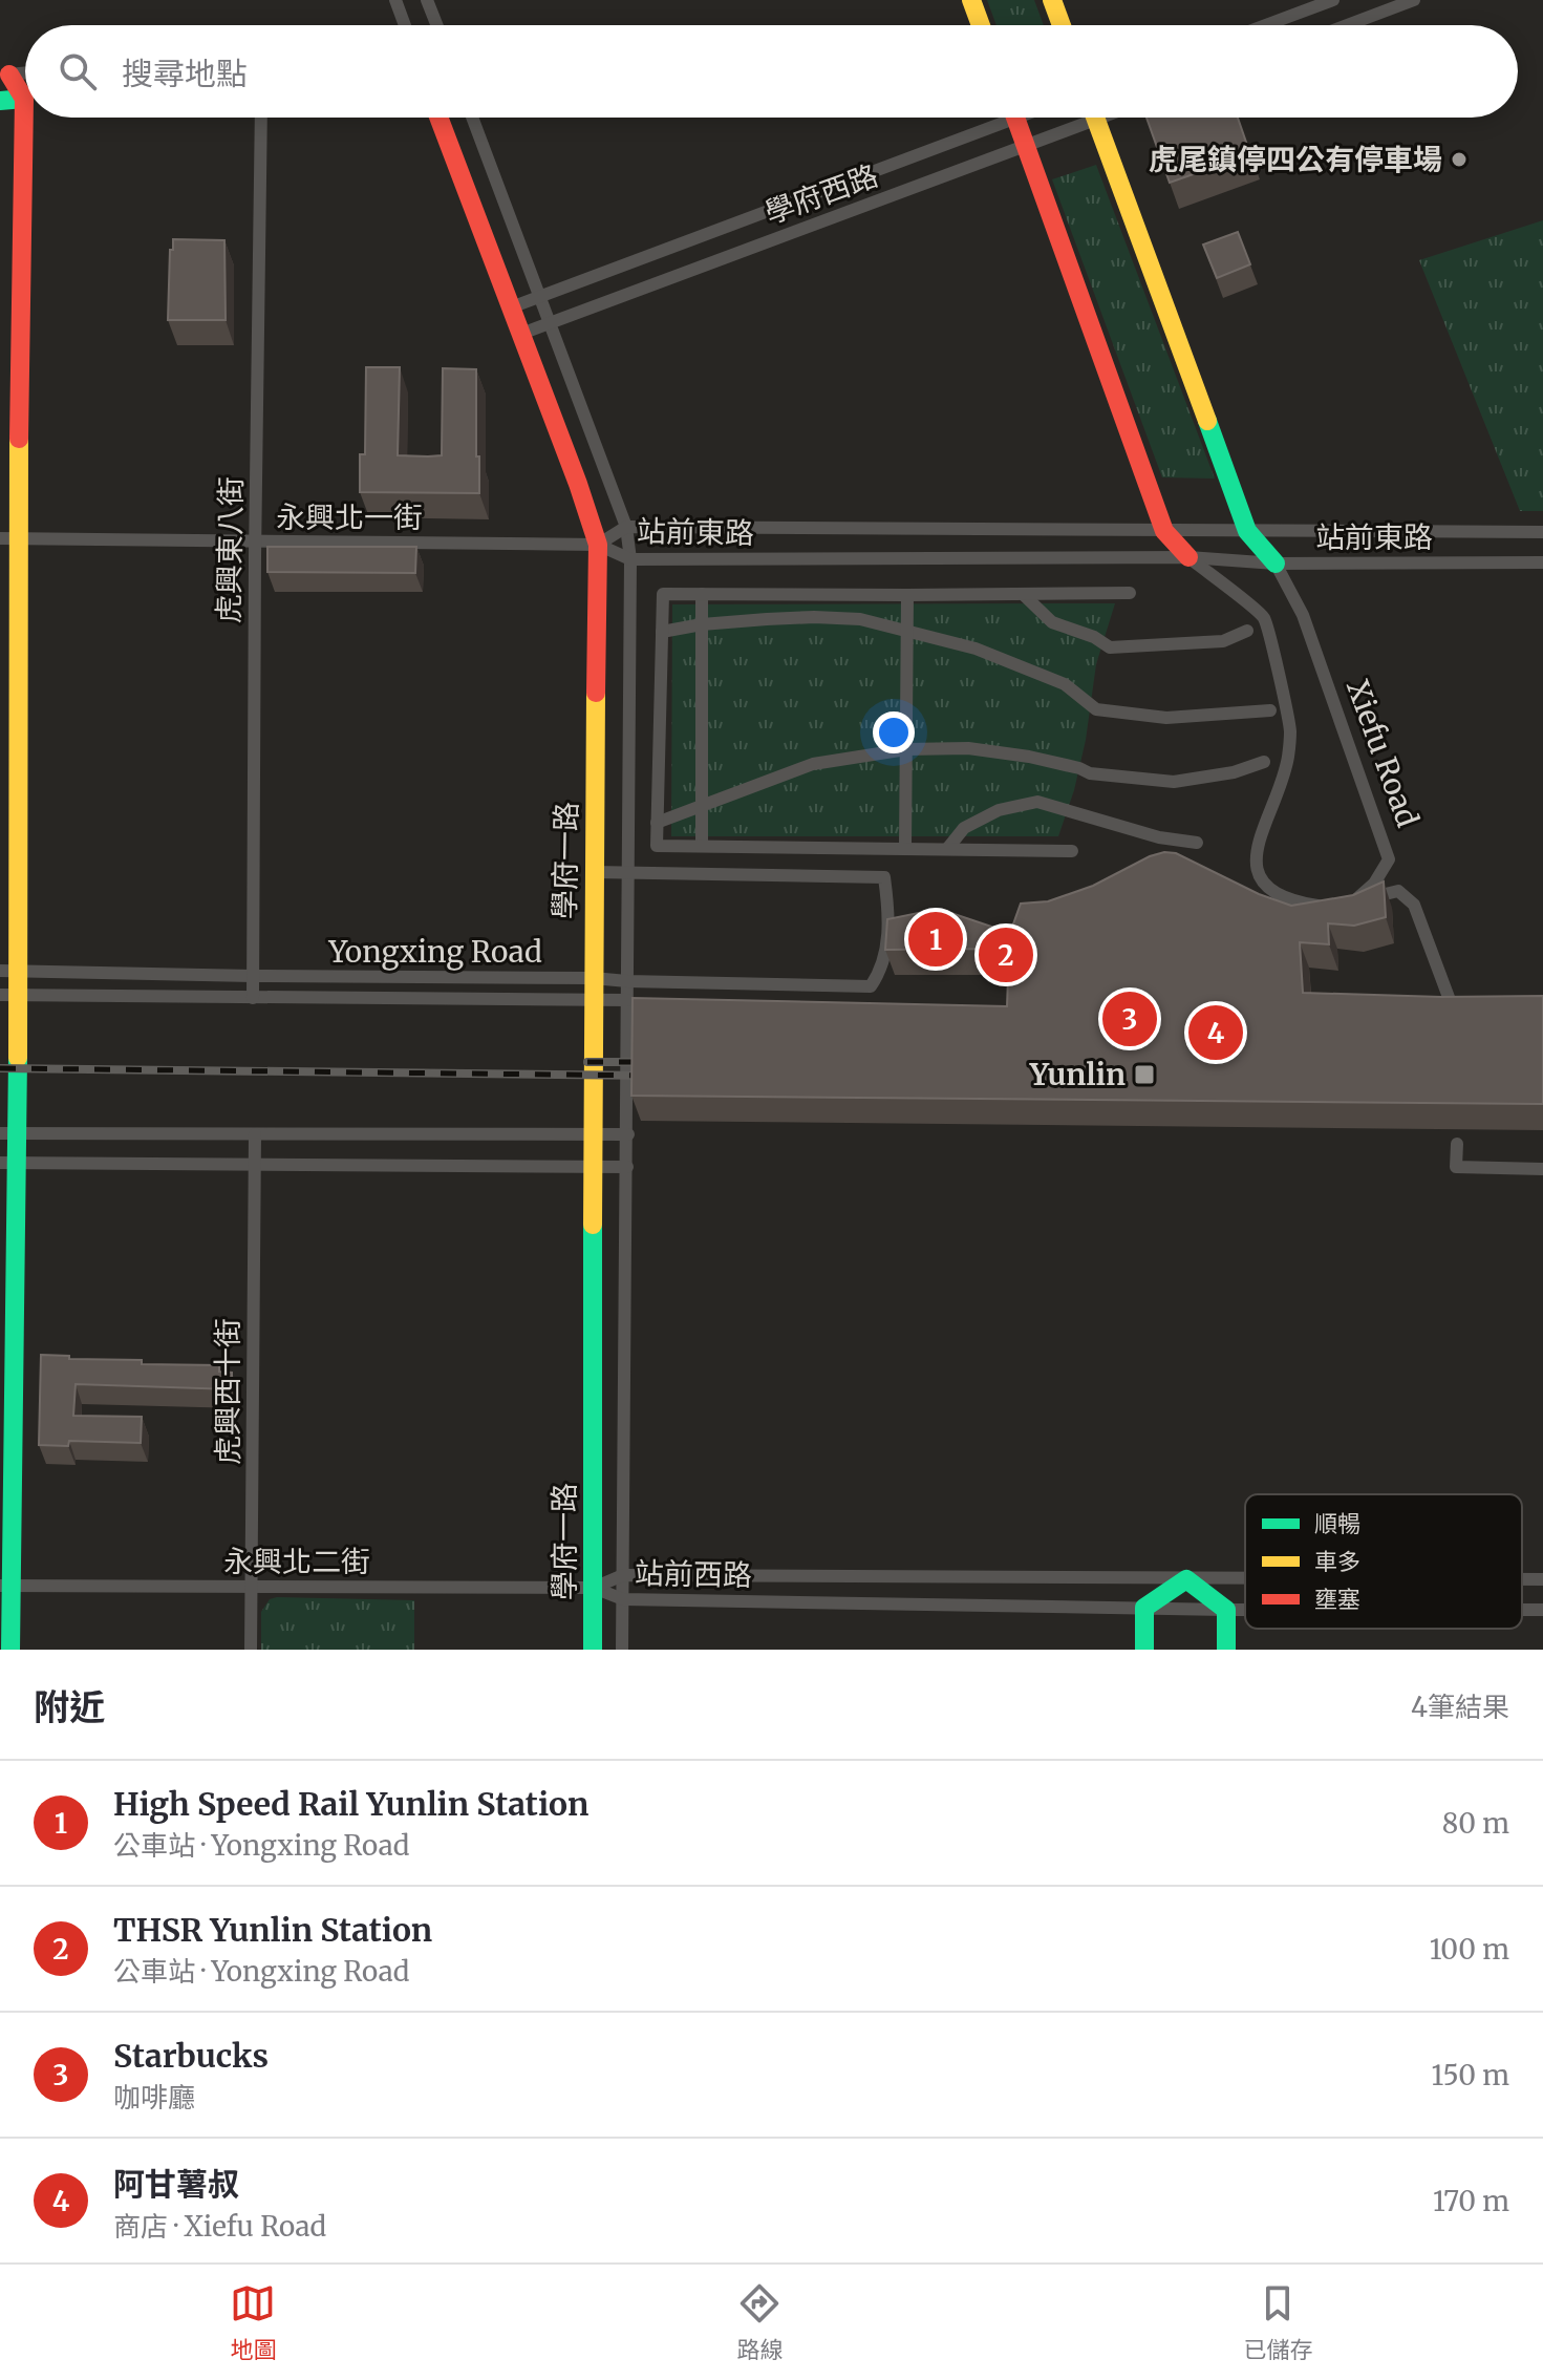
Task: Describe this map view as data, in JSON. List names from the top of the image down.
{
  "streets": {
    "street": [
      "學府西路",
      "永興北一街",
      "站前東路",
      "虎興東八街",
      "Xiefu Road",
      "學府一路",
      "Yongxing Road",
      "虎興西十街",
      "永興北二街",
      "站前西路"
    ]
  },
  "crossings": [
    ["學府西路", "學府一路"],
    ["永興北一街", "站前東路"],
    ["永興北一街", "虎興東八街"],
    ["永興北一街", "學府一路"],
    ["站前東路", "Xiefu Road"],
    ["站前東路", "學府一路"],
    ["虎興東八街", "Yongxing Road"],
    ["學府一路", "Yongxing Road"],
    ["學府一路", "永興北二街"],
    ["學府一路", "站前西路"],
    ["虎興西十街", "永興北二街"],
    ["永興北二街", "站前西路"]
  ],
  "places": {
    "other": ["虎尾鎮停四公有停車場"],
    "transit": ["Yunlin"]
  },
  "legend": ["順暢", "車多", "壅塞"],
  "page": {
    "search": "搜尋地點",
    "pins": [
      "1",
      "2",
      "3",
      "4"
    ],
    "heading": ["附近", "4筆結果"],
    "list": [
      {
        "mark": "1",
        "name": "High Speed Rail Yunlin Station",
        "note": "公車站 · Yongxing Road",
        "value": "80 m"
      },
      {
        "mark": "2",
        "name": "THSR Yunlin Station",
        "note": "公車站 · Yongxing Road",
        "value": "100 m"
      },
      {
        "mark": "3",
        "name": "Starbucks",
        "note": "咖啡廳",
        "value": "150 m"
      },
      {
        "mark": "4",
        "name": "阿甘薯叔",
        "note": "商店 · Xiefu Road",
        "value": "170 m"
      }
    ],
    "nav": ["地圖", "路線", "已儲存"]
  }
}
